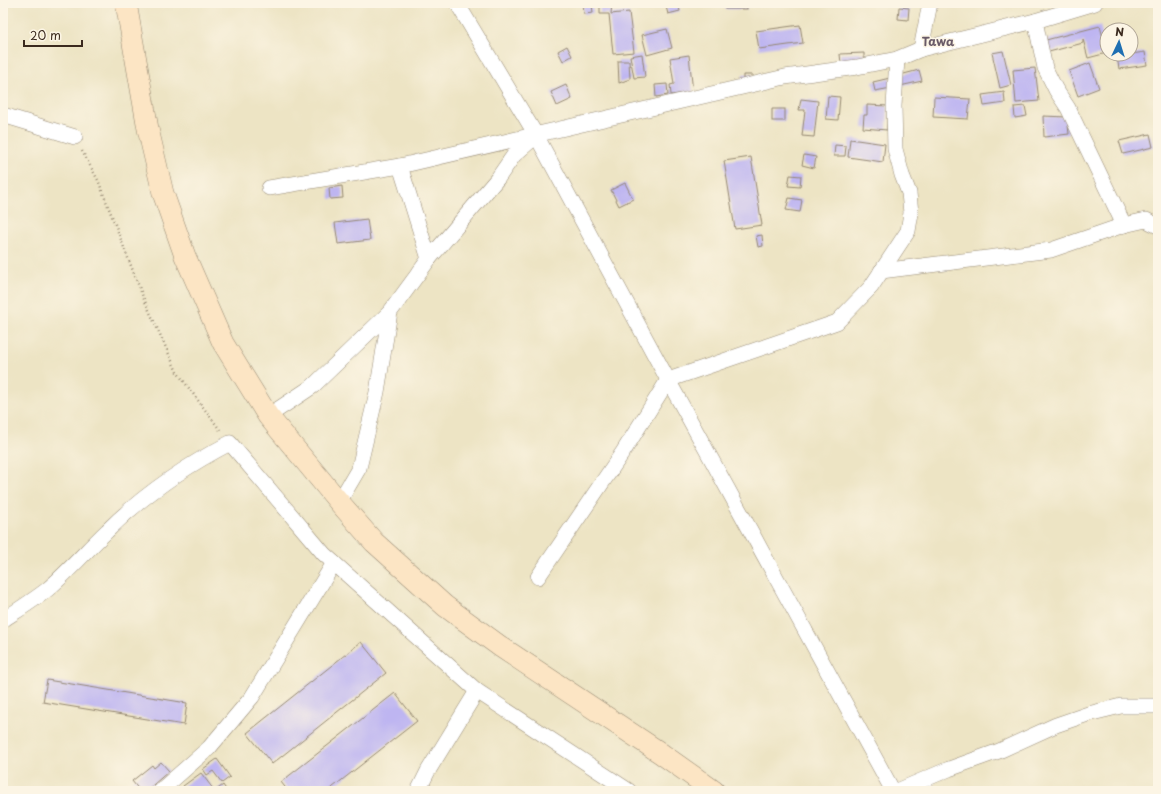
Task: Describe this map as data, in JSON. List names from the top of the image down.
{
  "districts": ["Tawa"],
  "scale_bar": "20 m",
  "north": "top"
}
